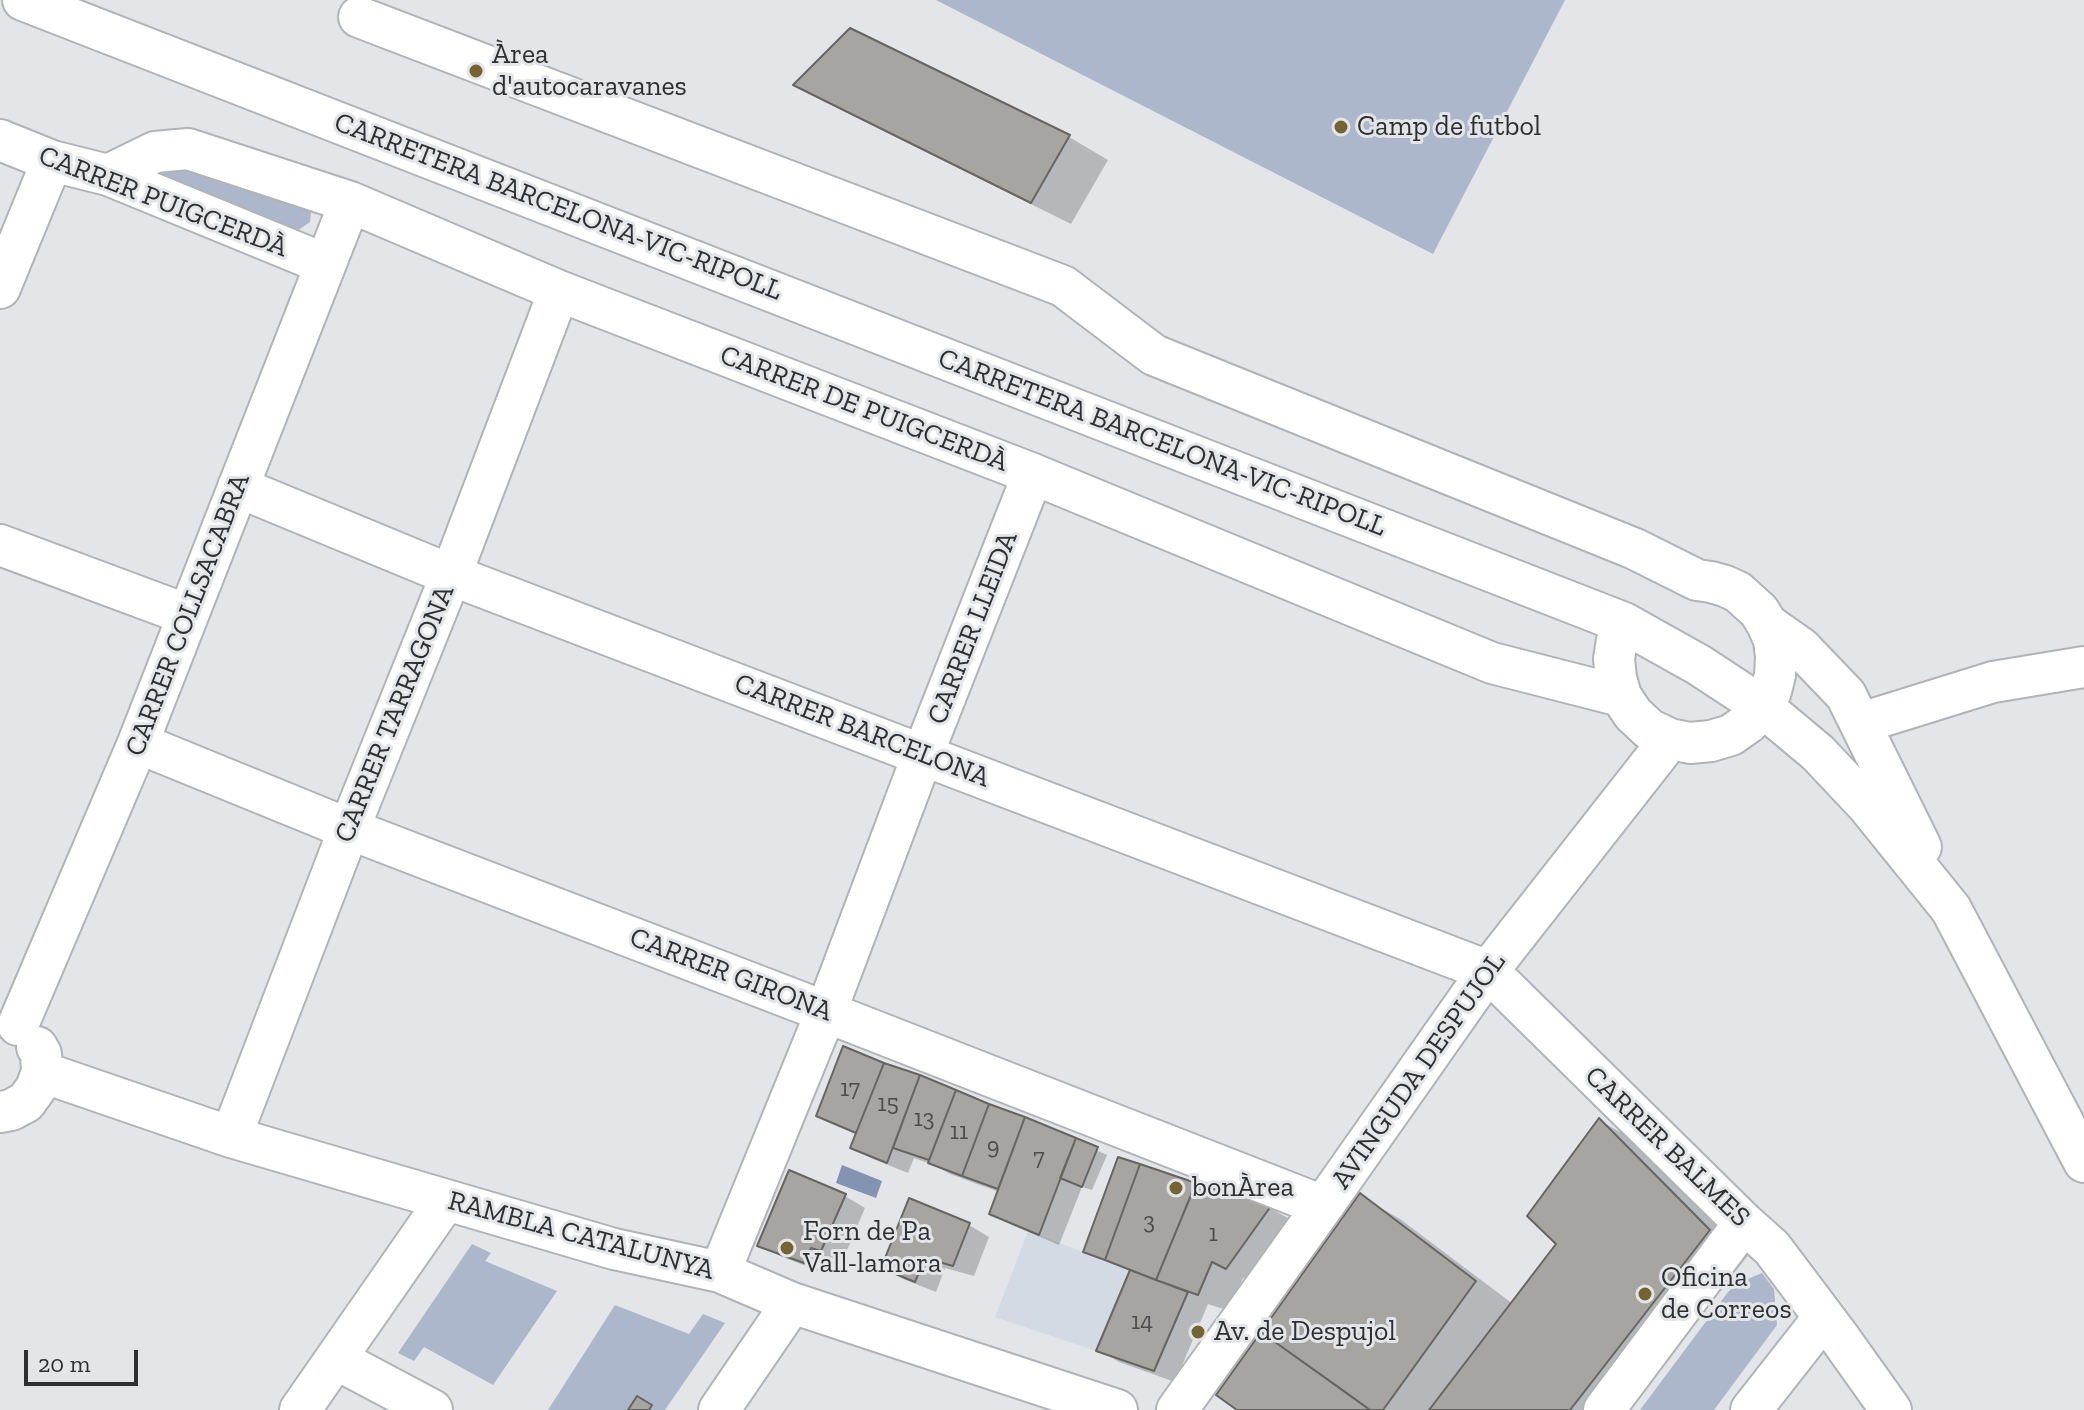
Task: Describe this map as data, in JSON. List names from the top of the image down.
{
  "streets": {
    "street": [
      "CARRER PUIGCERDÀ",
      "CARRETERA BARCELONA-VIC-RIPOLL",
      "CARRER DE PUIGCERDÀ",
      "CARRER COLLSACABRA",
      "CARRER LLEIDA",
      "CARRER TARRAGONA",
      "CARRER BARCELONA",
      "CARRER GIRONA",
      "AVINGUDA DESPUJOL",
      "CARRER BALMES",
      "RAMBLA CATALUNYA"
    ]
  },
  "crossings": [
    ["CARRER PUIGCERDÀ", "CARRER DE PUIGCERDÀ"],
    ["CARRER PUIGCERDÀ", "CARRER COLLSACABRA"],
    ["CARRER DE PUIGCERDÀ", "CARRER COLLSACABRA"],
    ["CARRER DE PUIGCERDÀ", "CARRER LLEIDA"],
    ["CARRER DE PUIGCERDÀ", "CARRER TARRAGONA"],
    ["CARRER COLLSACABRA", "CARRER BARCELONA"],
    ["CARRER COLLSACABRA", "CARRER GIRONA"],
    ["CARRER LLEIDA", "CARRER BARCELONA"],
    ["CARRER LLEIDA", "CARRER GIRONA"],
    ["CARRER LLEIDA", "RAMBLA CATALUNYA"],
    ["CARRER TARRAGONA", "CARRER BARCELONA"],
    ["CARRER TARRAGONA", "CARRER GIRONA"],
    ["CARRER TARRAGONA", "RAMBLA CATALUNYA"],
    ["CARRER BARCELONA", "AVINGUDA DESPUJOL"],
    ["CARRER BARCELONA", "CARRER BALMES"],
    ["CARRER GIRONA", "AVINGUDA DESPUJOL"],
    ["AVINGUDA DESPUJOL", "CARRER BALMES"]
  ],
  "places": [
    "Àrea d'autocaravanes",
    "Camp de futbol",
    "bonÀrea",
    "Forn de Pa Vall-lamora",
    "Oficina de Correos",
    "Av. de Despujol"
  ],
  "house_numbers": [
    "17",
    "15",
    "13",
    "11",
    "9",
    "7",
    "3",
    "1",
    "14"
  ],
  "scale_bar": "20 m"
}
